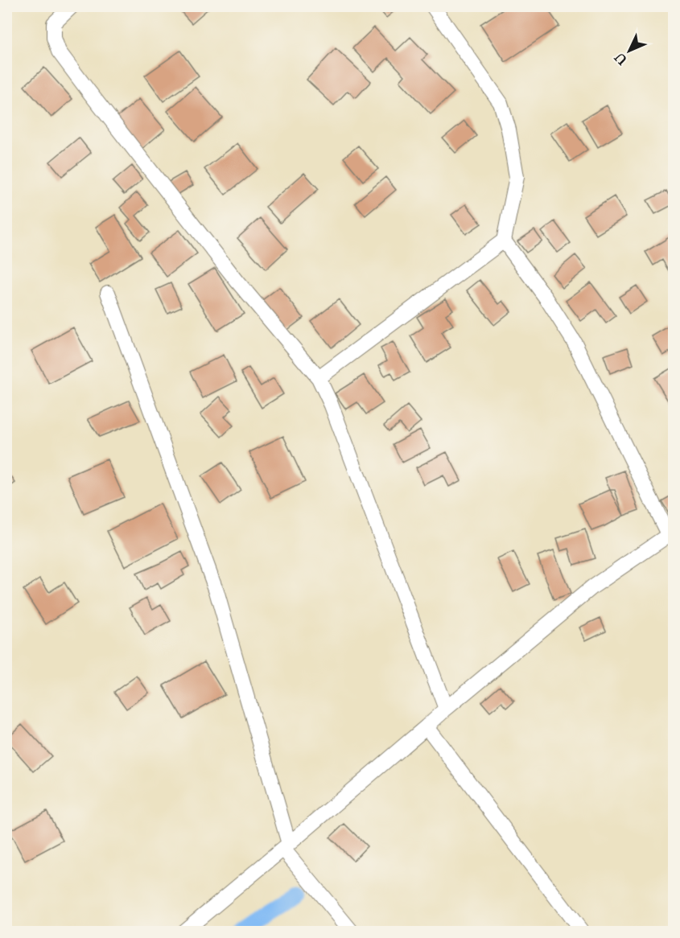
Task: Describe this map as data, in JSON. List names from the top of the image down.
{
  "north": "bottom left"
}
